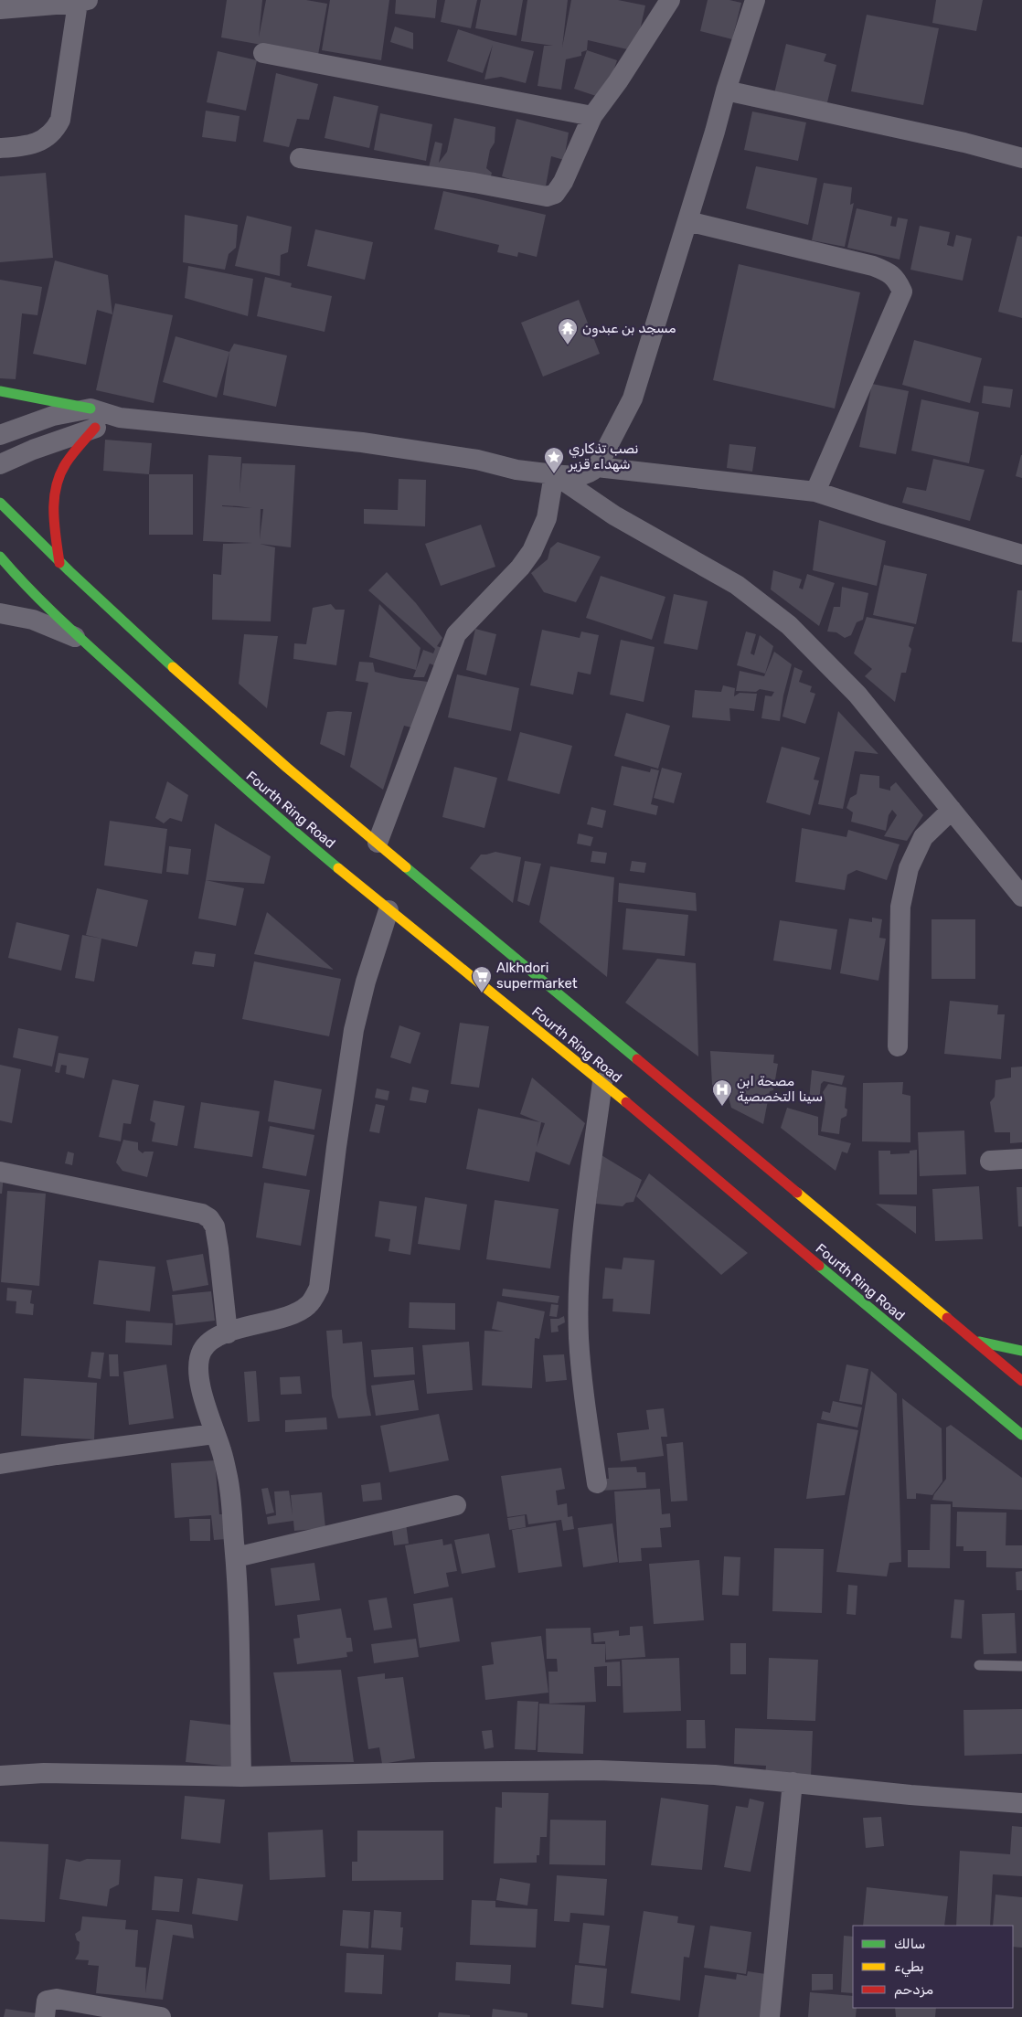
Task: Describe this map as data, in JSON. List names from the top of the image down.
{
  "streets": {
    "main road": ["Fourth Ring Road"]
  },
  "places": {
    "temple": ["مسجد بن عبدون"],
    "place": ["نصب تذكاري شهداء قزير"],
    "supermarket": ["Alkhdori supermarket"],
    "hospital": ["مصحة ابن سينا التخصصية"]
  },
  "legend": ["سالك", "بطيء", "مزدحم"]
}
